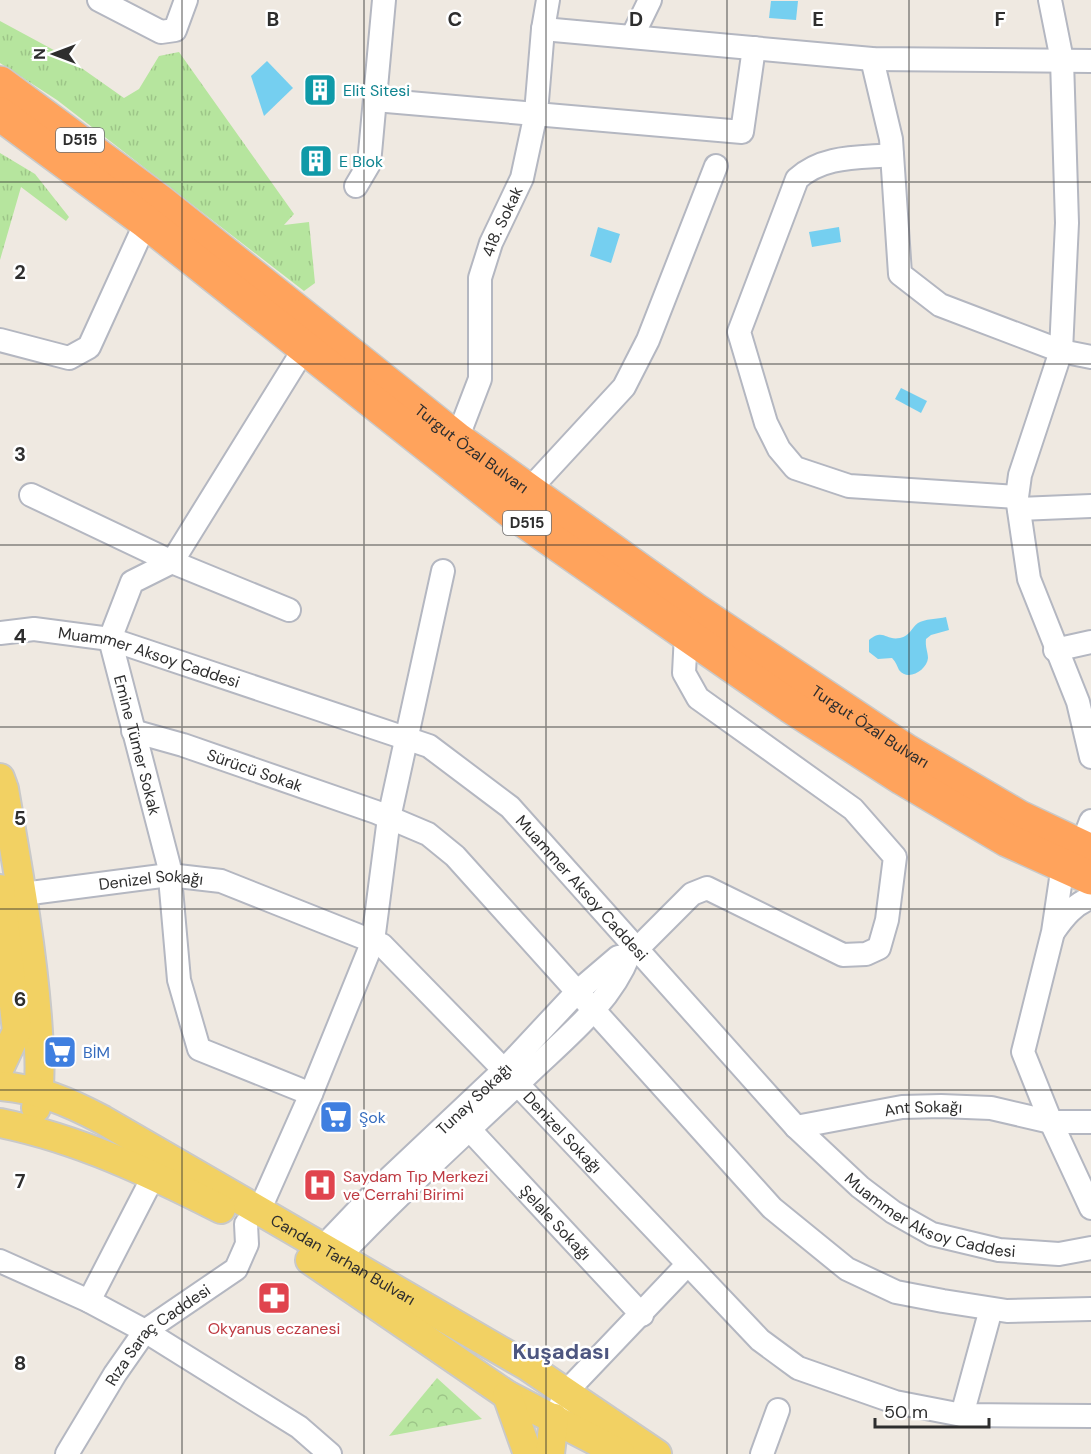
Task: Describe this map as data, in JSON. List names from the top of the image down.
{
  "streets": {
    "highway": ["D515", "Turgut Özal Bulvarı"],
    "main road": ["Candan Tarhan Bulvarı"],
    "street": [
      "418. Sokak",
      "Muammer Aksoy Caddesi",
      "Emine Tümer Sokak",
      "Sürücü Sokak",
      "Denizel Sokağı",
      "Tunay Sokağı",
      "Ant Sokağı",
      "Şelale Sokağı",
      "Rıza Saraç Caddesi"
    ]
  },
  "crossings": [
    ["418. Sokak", "Turgut Özal Bulvarı"],
    ["Muammer Aksoy Caddesi", "Emine Tümer Sokak"],
    ["Muammer Aksoy Caddesi", "Tunay Sokağı"],
    ["Muammer Aksoy Caddesi", "Ant Sokağı"],
    ["Muammer Aksoy Caddesi", "Rıza Saraç Caddesi"],
    ["Emine Tümer Sokak", "Sürücü Sokak"],
    ["Emine Tümer Sokak", "Denizel Sokağı"],
    ["Emine Tümer Sokak", "Rıza Saraç Caddesi"],
    ["Sürücü Sokak", "Tunay Sokağı"],
    ["Sürücü Sokak", "Rıza Saraç Caddesi"],
    ["Denizel Sokağı", "Tunay Sokağı"],
    ["Denizel Sokağı", "Rıza Saraç Caddesi"],
    ["Tunay Sokağı", "Şelale Sokağı"],
    ["Tunay Sokağı", "Candan Tarhan Bulvarı"],
    ["Candan Tarhan Bulvarı", "Rıza Saraç Caddesi"]
  ],
  "districts": ["Kuşadası"],
  "places": {
    "building": ["Elit Sitesi", "E Blok"],
    "supermarket": ["BİM", "Şok"],
    "hospital": ["Saydam Tıp Merkezi ve Cerrahi Birimi"],
    "pharmacy": ["Okyanus eczanesi"]
  },
  "scale_bar": "50 m",
  "north": "left",
  "grid": {
    "columns": [
      "B",
      "C",
      "D",
      "E",
      "F"
    ],
    "rows": [
      "2",
      "3",
      "4",
      "5",
      "6",
      "7",
      "8"
    ]
  }
}
